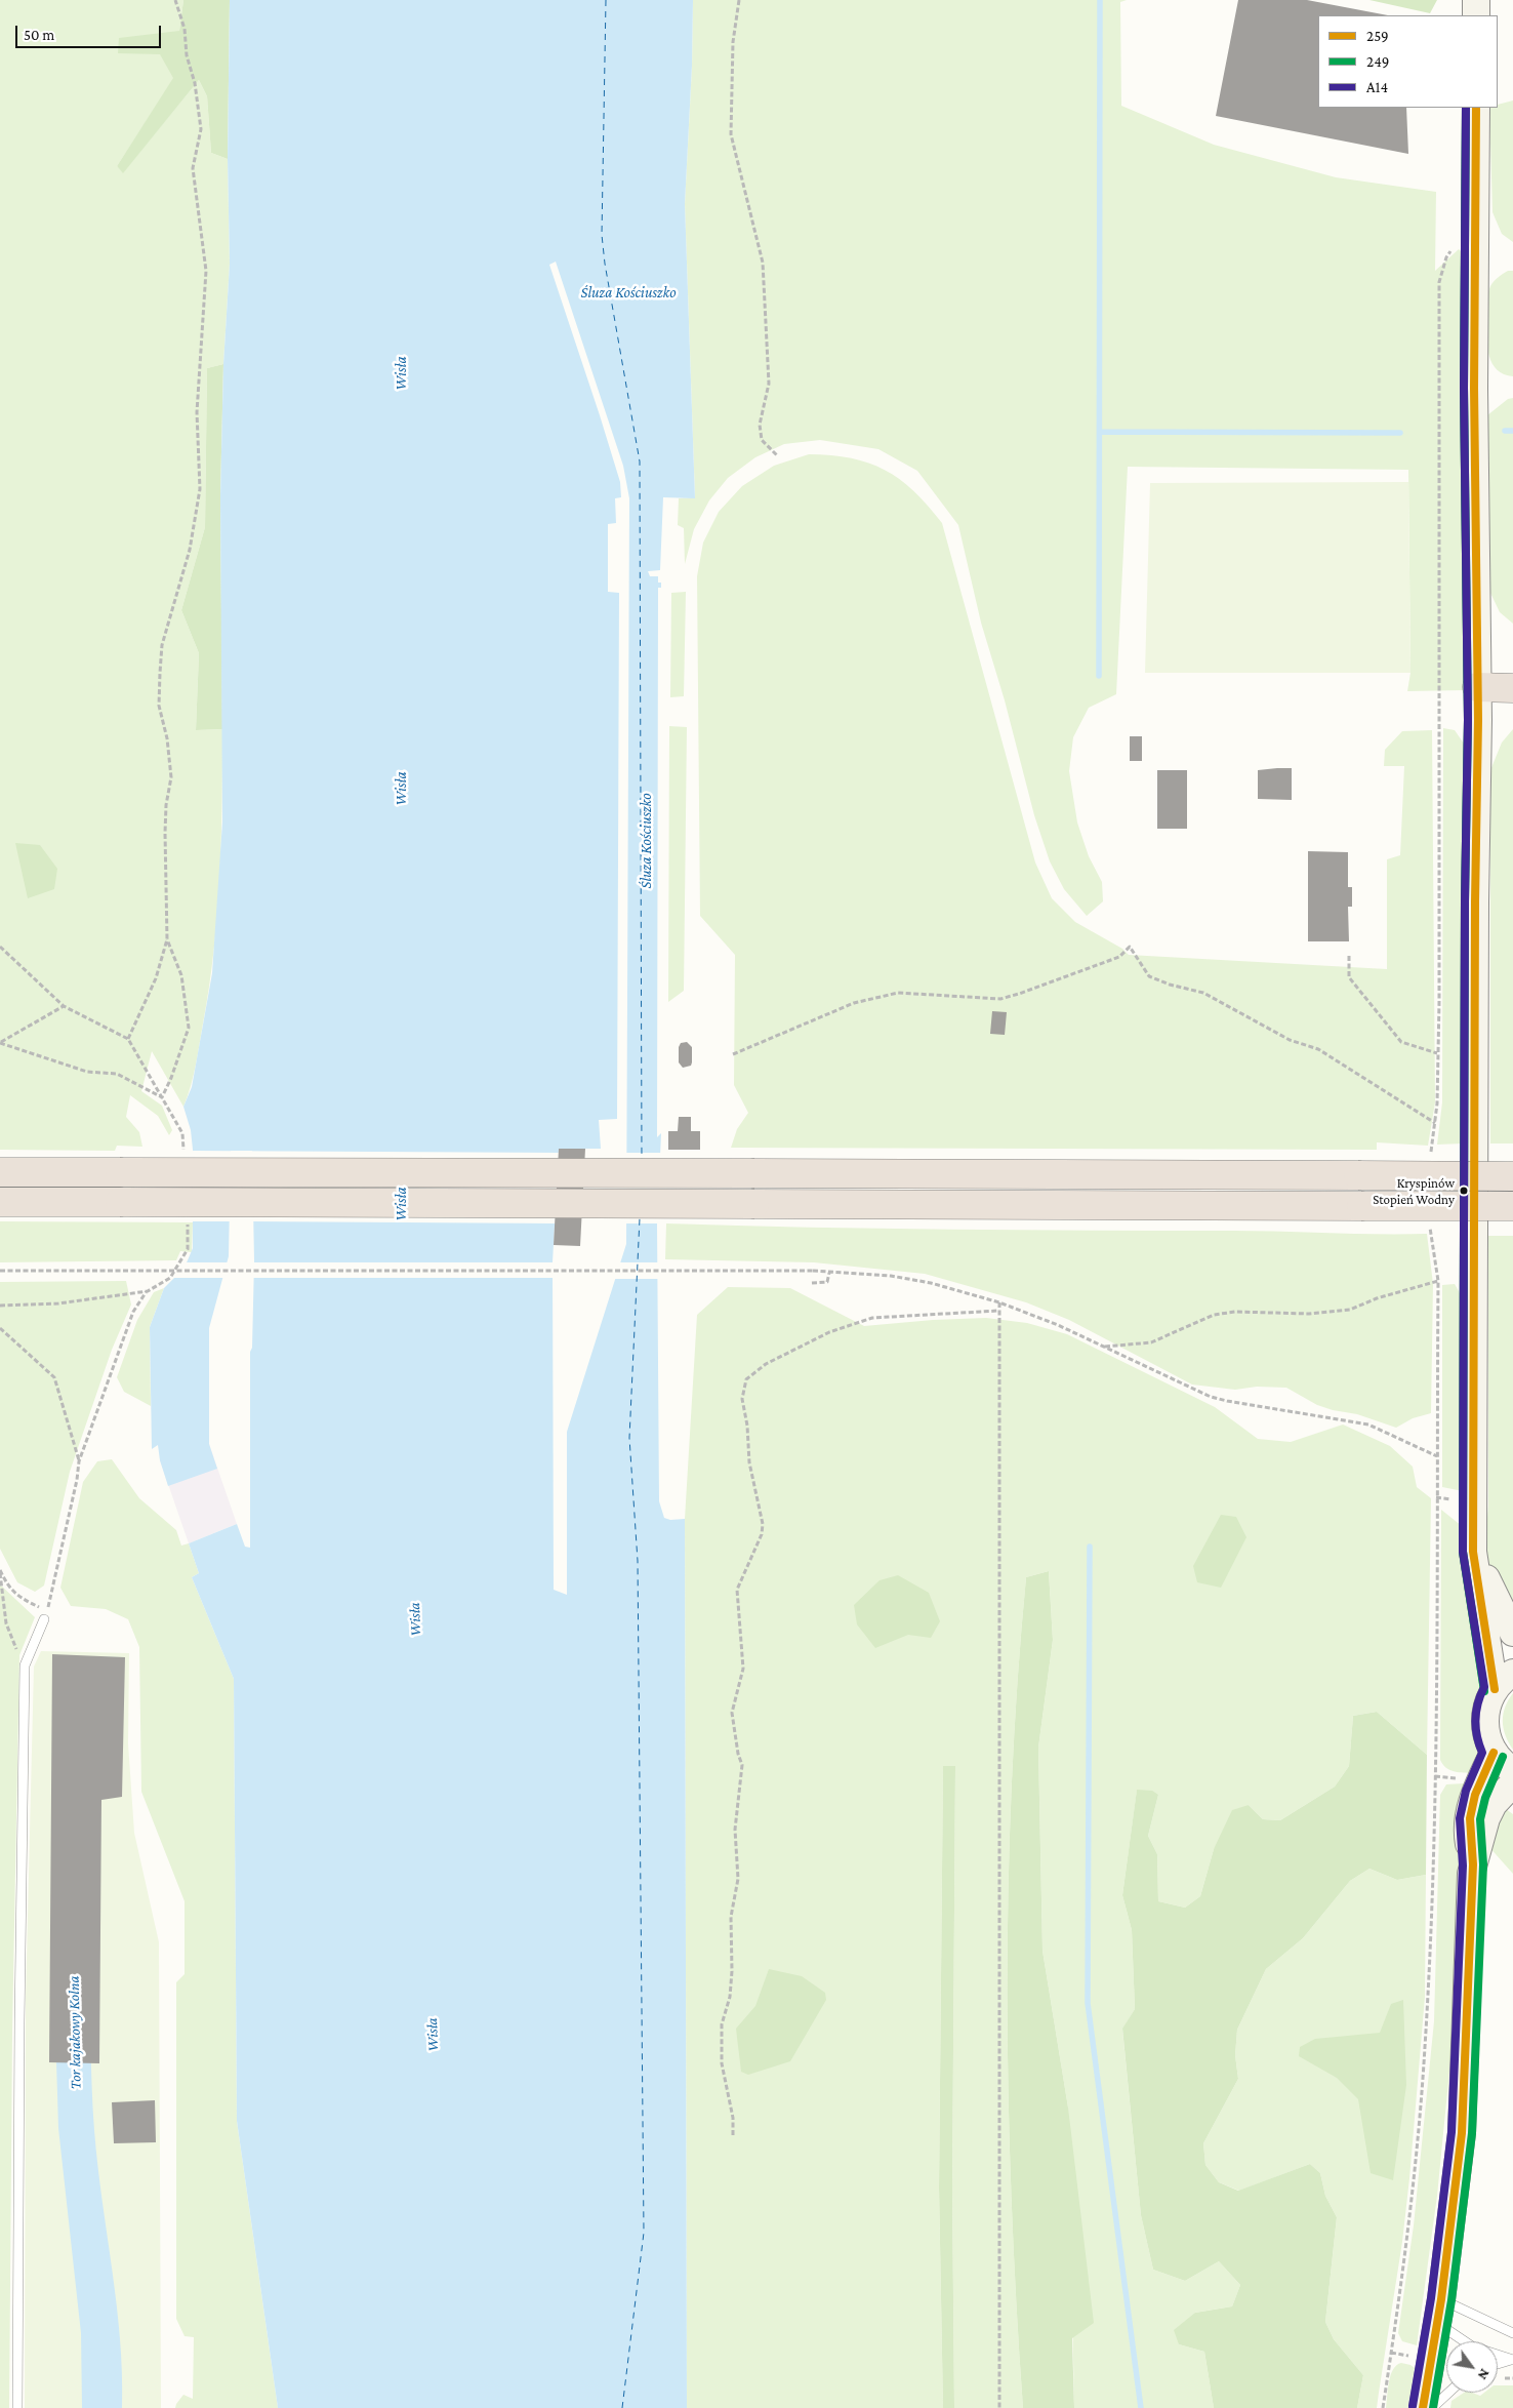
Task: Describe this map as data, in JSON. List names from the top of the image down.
{
  "water": ["Śluza Kościuszko", "Wisła", "Tor kajakowy Kolna"],
  "places": ["Kryspinów Stopień Wodny"],
  "lines": ["transit line 259", "transit line 249", "transit line A14"],
  "legend": ["259", "249", "A14"],
  "scale_bar": "50 m",
  "north": "bottom right"
}
